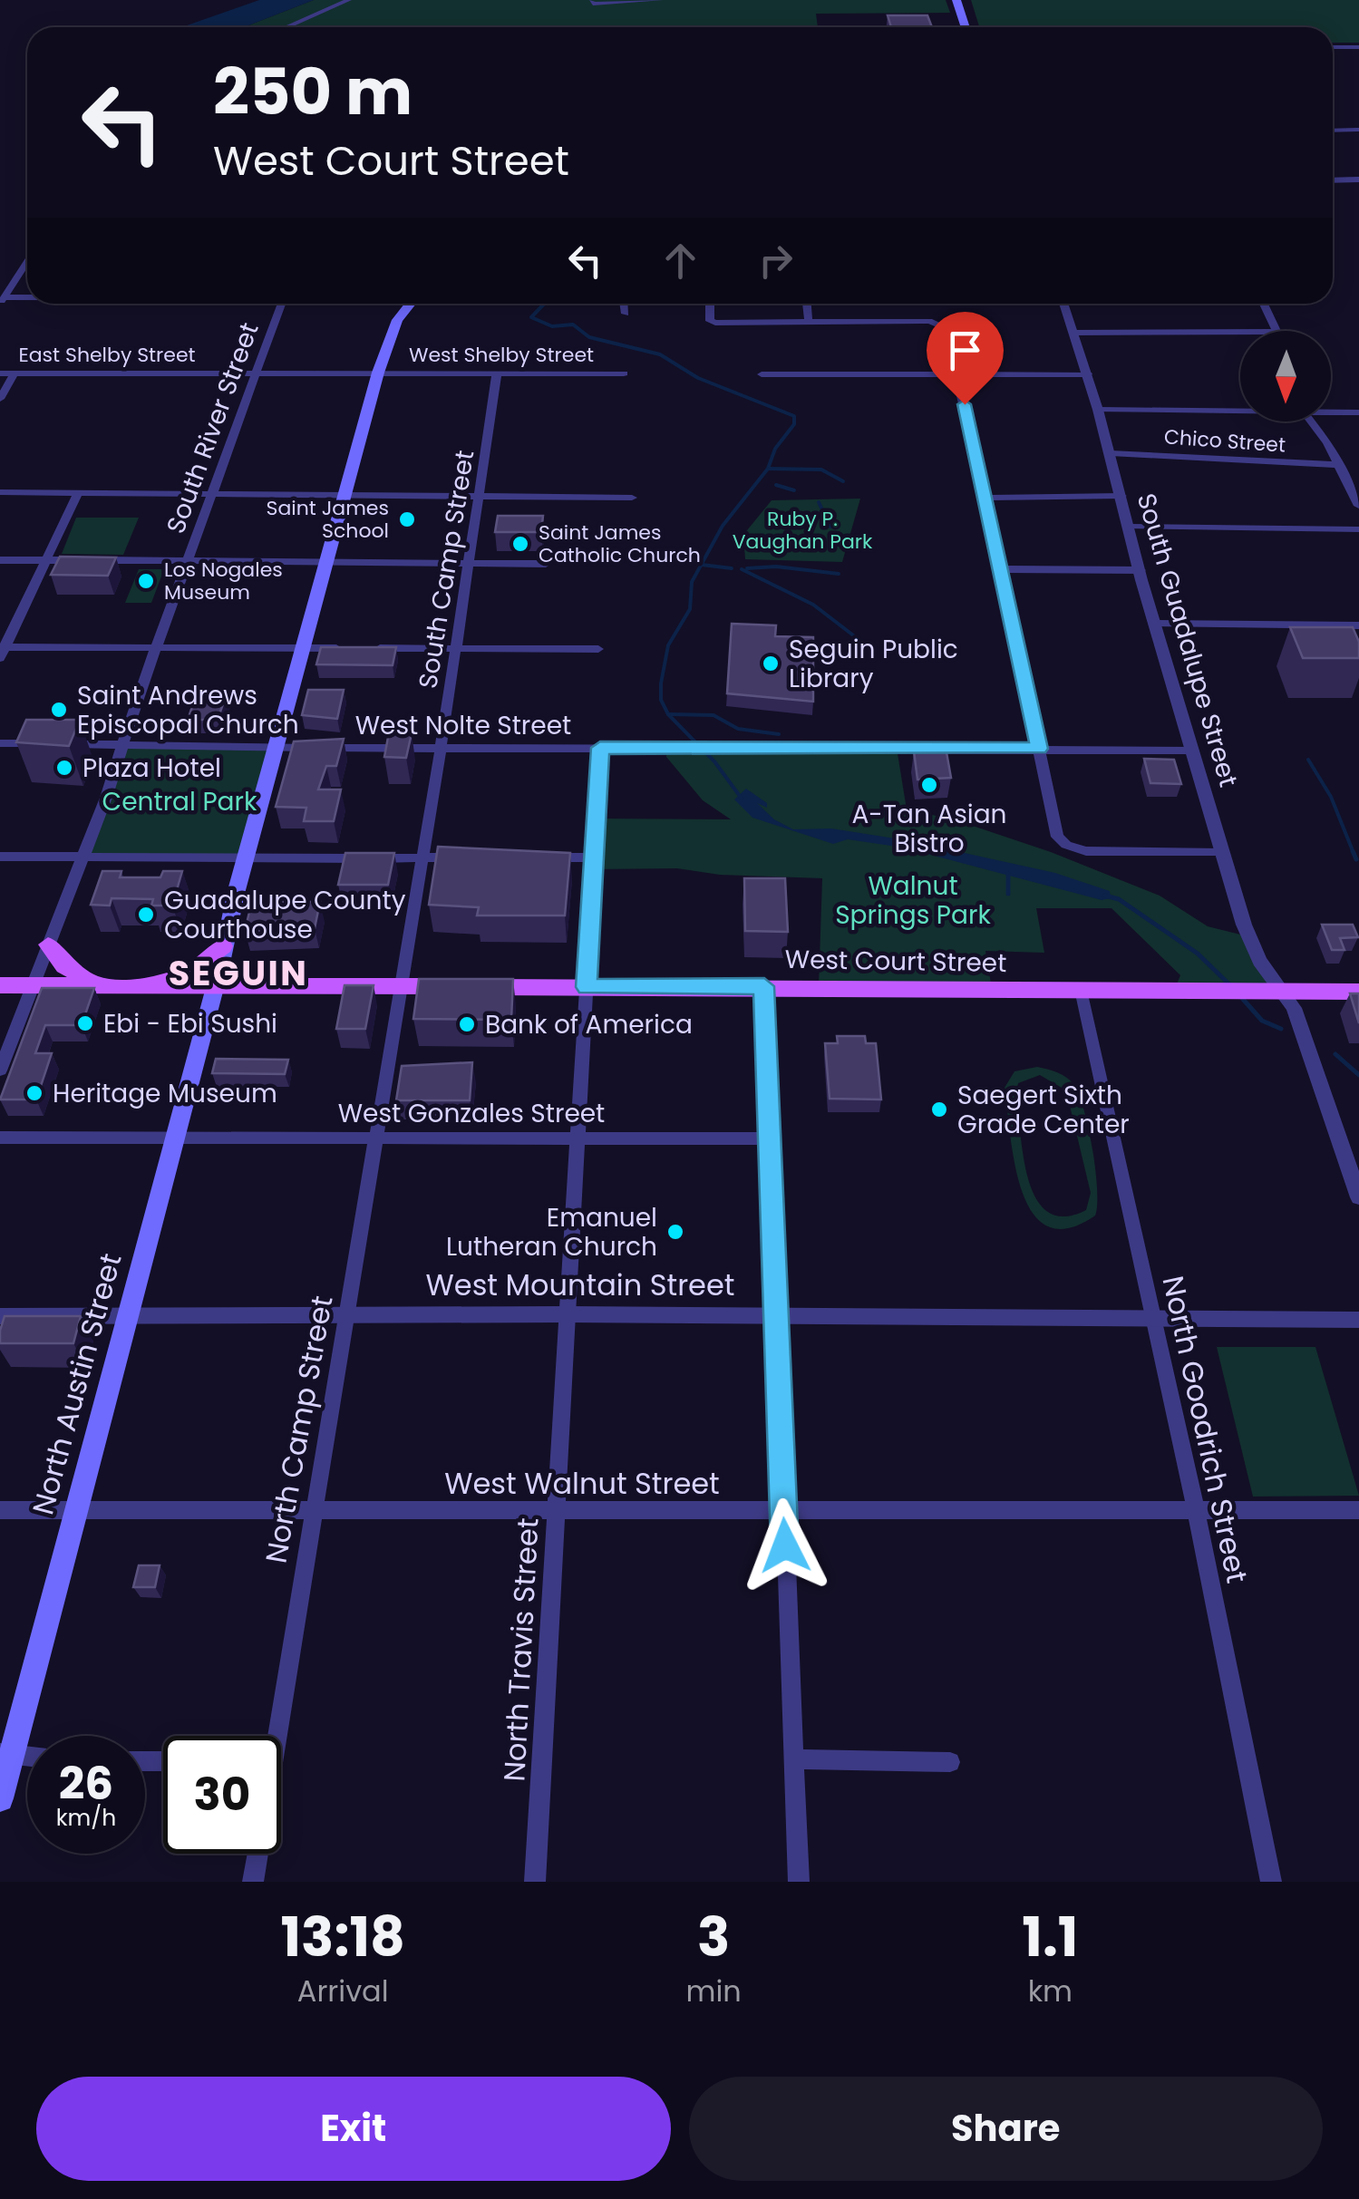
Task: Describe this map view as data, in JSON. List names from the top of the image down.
{
  "streets": {
    "main road": ["West Court Street", "North Austin Street"],
    "street": [
      "East Shelby Street",
      "West Shelby Street",
      "South River Street",
      "Chico Street",
      "South Camp Street",
      "South Guadalupe Street",
      "West Nolte Street",
      "West Gonzales Street",
      "West Mountain Street",
      "North Camp Street",
      "North Goodrich Street",
      "West Walnut Street",
      "North Travis Street"
    ]
  },
  "crossings": [
    ["East Shelby Street", "West Shelby Street"],
    ["East Shelby Street", "South River Street"],
    ["East Shelby Street", "North Austin Street"],
    ["West Shelby Street", "South Camp Street"],
    ["West Shelby Street", "North Austin Street"],
    ["South River Street", "West Nolte Street"],
    ["South River Street", "West Court Street"],
    ["Chico Street", "South Guadalupe Street"],
    ["South Camp Street", "West Nolte Street"],
    ["South Camp Street", "West Court Street"],
    ["South Camp Street", "North Camp Street"],
    ["South Guadalupe Street", "West Nolte Street"],
    ["South Guadalupe Street", "West Court Street"],
    ["West Nolte Street", "North Austin Street"],
    ["West Nolte Street", "North Travis Street"],
    ["West Court Street", "North Austin Street"],
    ["West Court Street", "North Camp Street"],
    ["West Court Street", "North Goodrich Street"],
    ["West Court Street", "North Travis Street"],
    ["West Gonzales Street", "North Austin Street"],
    ["West Gonzales Street", "North Camp Street"],
    ["West Gonzales Street", "North Travis Street"],
    ["West Mountain Street", "North Austin Street"],
    ["West Mountain Street", "North Camp Street"],
    ["West Mountain Street", "North Goodrich Street"],
    ["West Mountain Street", "North Travis Street"],
    ["North Austin Street", "West Walnut Street"],
    ["North Camp Street", "West Walnut Street"],
    ["North Goodrich Street", "West Walnut Street"],
    ["West Walnut Street", "North Travis Street"]
  ],
  "districts": ["SEGUIN"],
  "parks": ["Ruby P. Vaughan Park", "Central Park", "Walnut Springs Park"],
  "places": [
    "Saint James School",
    "Saint James Catholic Church",
    "Los Nogales Museum",
    "Seguin Public Library",
    "Saint Andrews Episcopal Church",
    "Plaza Hotel",
    "A-Tan Asian Bistro",
    "Guadalupe County Courthouse",
    "Ebi - Ebi Sushi",
    "Bank of America",
    "Heritage Museum",
    "Saegert Sixth Grade Center",
    "Emanuel Lutheran Church"
  ],
  "north": "bottom",
  "page": {
    "turn": ["250 m", "West Court Street"],
    "speed": "26 km/h",
    "limit": "30",
    "eta": [
      "13:18",
      "Arrival",
      "3",
      "min",
      "1.1",
      "km"
    ],
    "buttons": ["Exit", "Share"]
  }
}
